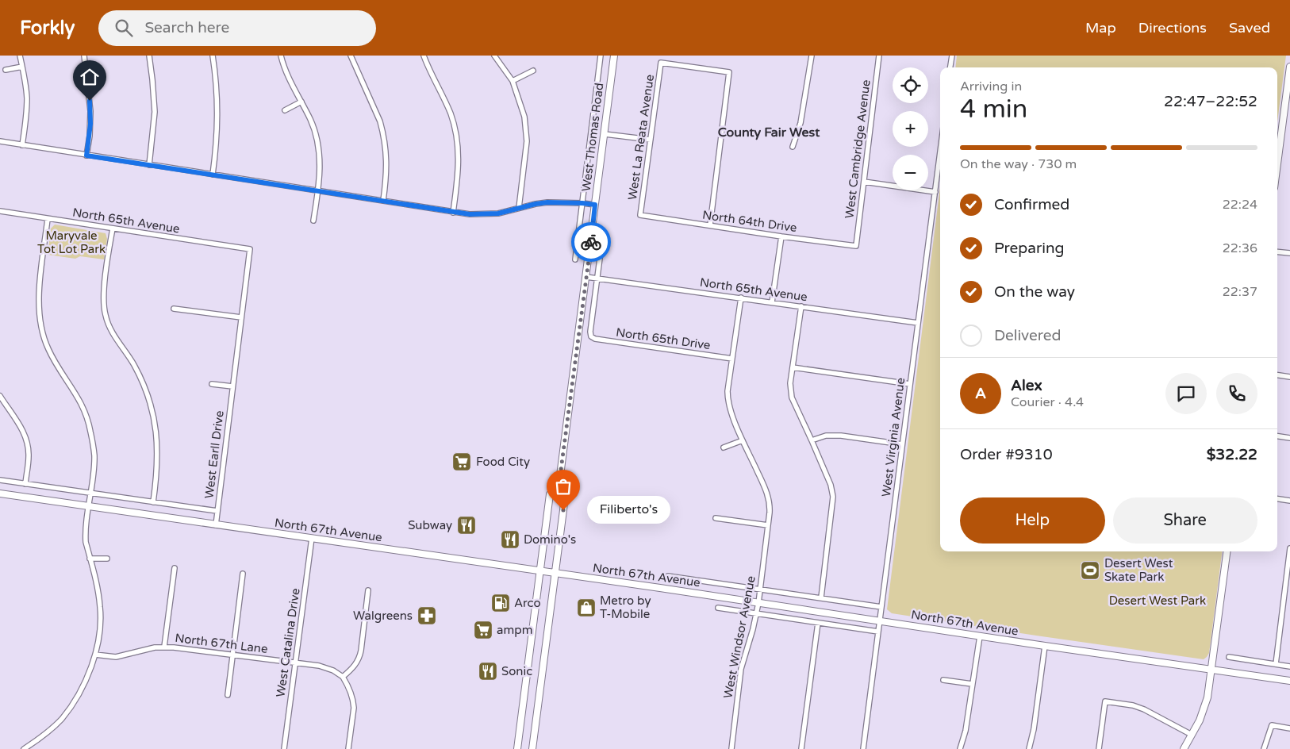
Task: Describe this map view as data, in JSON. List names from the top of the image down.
{
  "streets": {
    "main road": ["West Thomas Road", "North 67th Avenue"],
    "street": [
      "West La Reata Avenue",
      "West Cambridge Avenue",
      "North 65th Avenue",
      "North 64th Drive",
      "North 65th Drive",
      "West Virginia Avenue",
      "West Earll Drive",
      "West Windsor Avenue",
      "West Catalina Drive",
      "North 67th Lane"
    ]
  },
  "crossings": [
    ["West Thomas Road", "North 65th Avenue"],
    ["West Thomas Road", "North 67th Avenue"],
    ["West La Reata Avenue", "North 64th Drive"],
    ["West Cambridge Avenue", "North 64th Drive"],
    ["North 65th Avenue", "North 65th Drive"],
    ["North 65th Avenue", "West Virginia Avenue"],
    ["North 65th Avenue", "West Earll Drive"],
    ["North 65th Avenue", "West Windsor Avenue"],
    ["North 65th Drive", "West Windsor Avenue"],
    ["West Virginia Avenue", "North 67th Avenue"],
    ["West Earll Drive", "North 67th Avenue"],
    ["North 67th Avenue", "West Windsor Avenue"],
    ["North 67th Avenue", "West Catalina Drive"],
    ["West Catalina Drive", "North 67th Lane"]
  ],
  "districts": ["County Fair West"],
  "parks": ["Maryvale Tot Lot Park", "Desert West Park"],
  "places": {
    "supermarket": ["Food City", "ampm"],
    "other": ["Filiberto's"],
    "restaurant": ["Subway", "Domino's", "Sonic"],
    "sports": ["Desert West Skate Park"],
    "fuel station": ["Arco"],
    "shop": ["Metro by T-Mobile"],
    "pharmacy": ["Walgreens"]
  },
  "page": {
    "header": "Forkly",
    "search": "Search here",
    "nav": ["Map", "Directions", "Saved"],
    "map_buttons": ["+", "−"],
    "heading": ["4 min", "Arriving in", "22:47–22:52"],
    "panel": [
      "Alex",
      "Courier · 4.4",
      "Order #9310",
      "$32.22"
    ],
    "bar": "On the way · 730 m",
    "list": [
      ["Confirmed", "22:24"],
      ["Preparing", "22:36"],
      ["On the way", "22:37"],
      "Delivered"
    ],
    "round": "A",
    "buttons": ["Help", "Share"],
    "bubble": "Filiberto's"
  }
}
